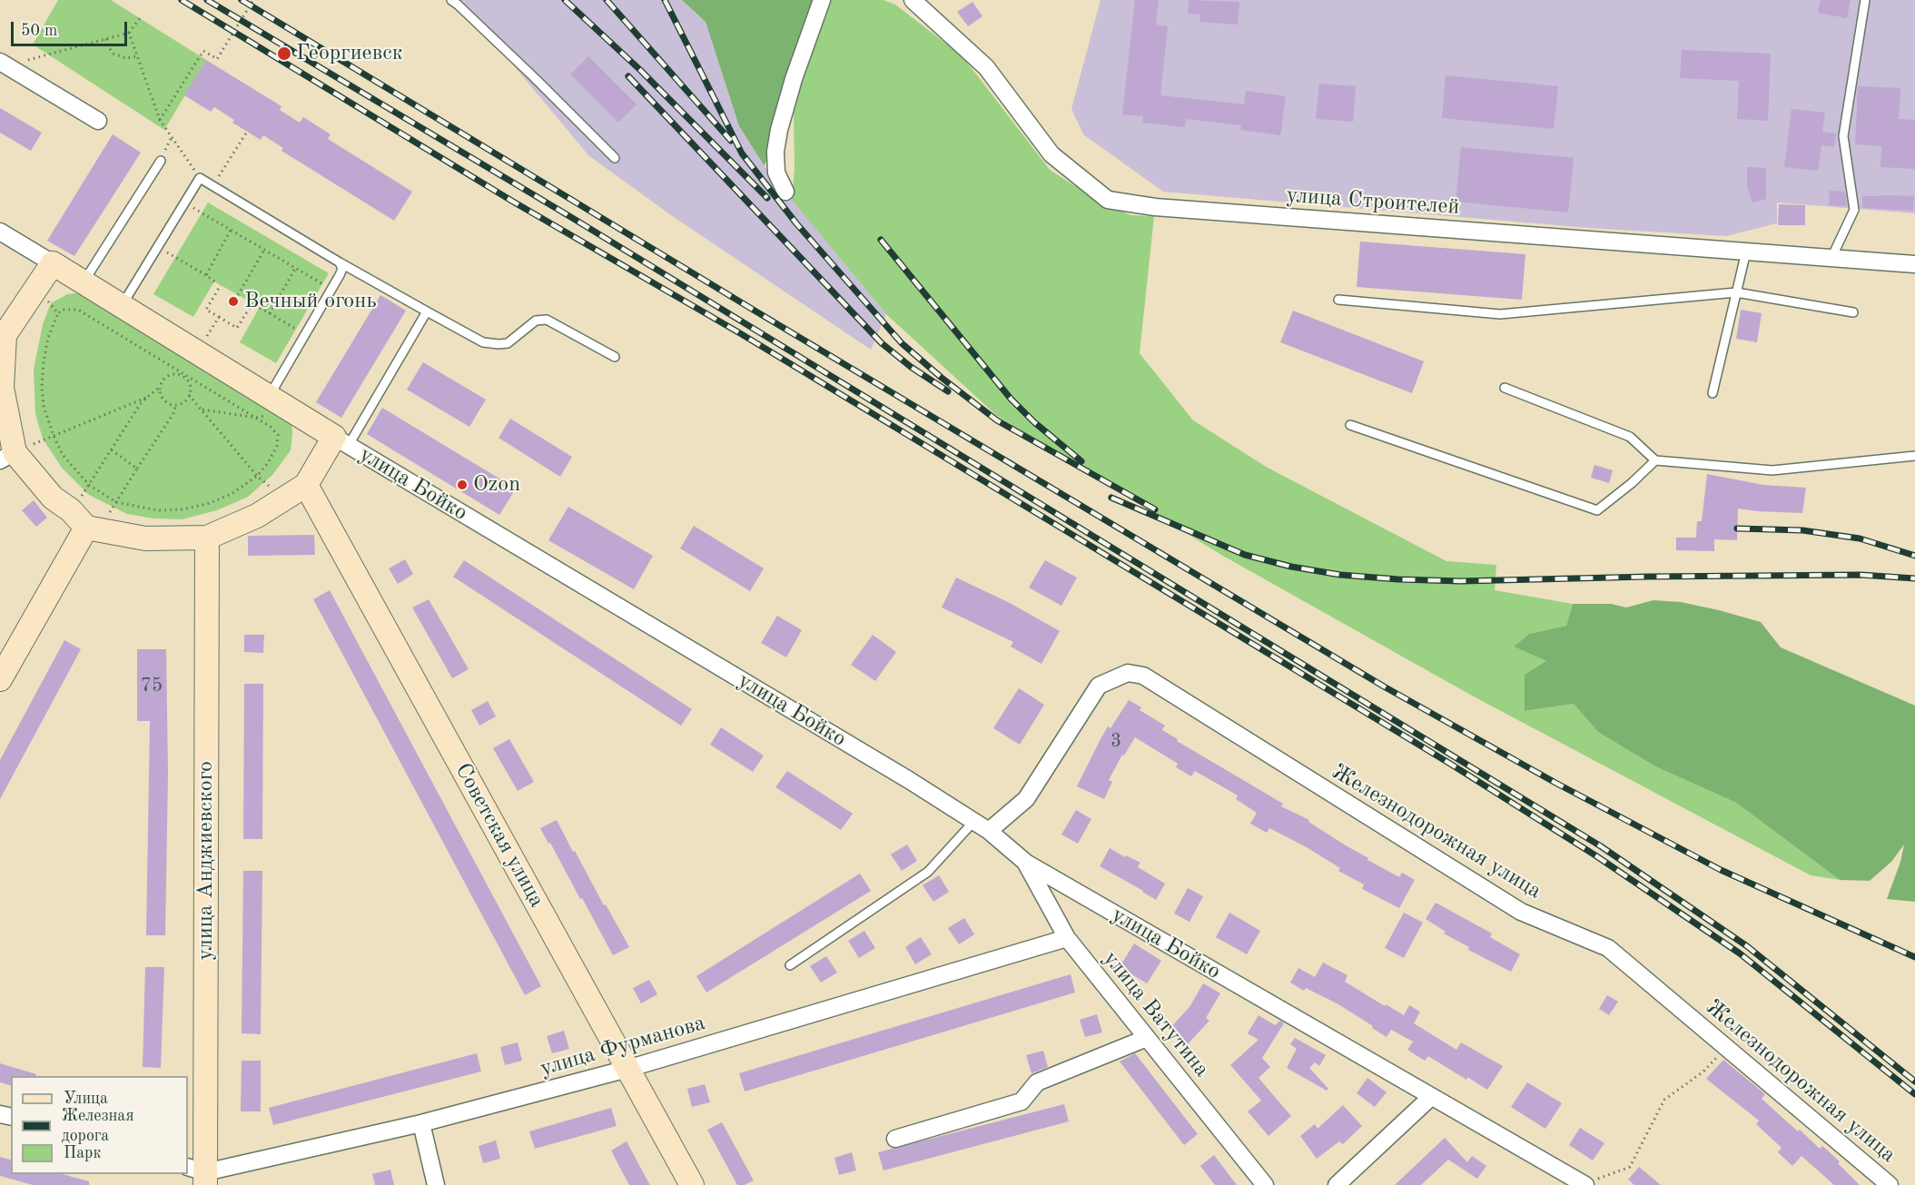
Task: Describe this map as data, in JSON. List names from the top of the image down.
{
  "streets": {
    "street": [
      "улица Строителей",
      "улица Бойко",
      "Железнодорожная улица",
      "Советская улица",
      "улица Анджиевского",
      "улица Ватутина",
      "улица Фурманова"
    ]
  },
  "crossings": [
    ["улица Бойко", "Железнодорожная улица"],
    ["улица Бойко", "улица Ватутина"],
    ["Советская улица", "улица Фурманова"],
    ["улица Анджиевского", "улица Фурманова"],
    ["улица Ватутина", "улица Фурманова"]
  ],
  "places": ["Георгиевск", "Вечный огонь", "Ozon"],
  "house_numbers": ["75", "3"],
  "legend": ["Улица", "Железная дорога", "Парк"],
  "scale_bar": "50 m"
}
